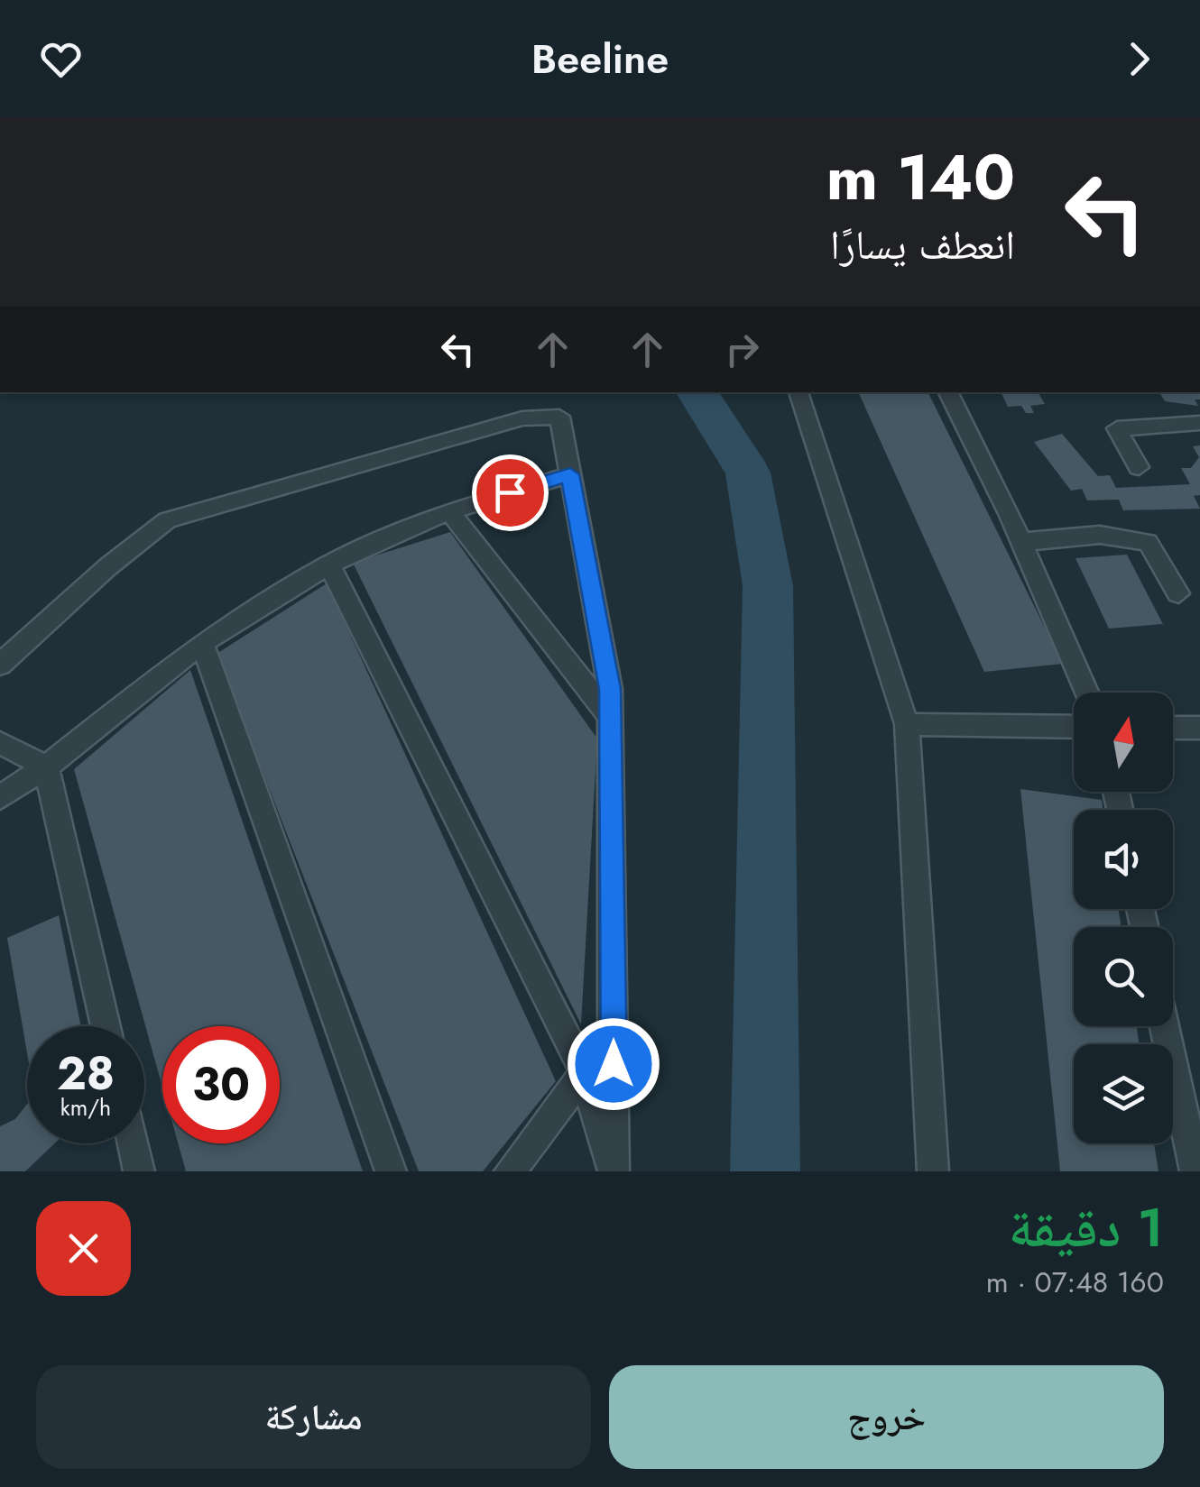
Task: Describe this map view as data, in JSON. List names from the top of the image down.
{
  "north": "top",
  "page": {
    "header": "Beeline",
    "turn": ["140 m", "انعطف يسارًا"],
    "speed": "28 km/h",
    "limit": "30",
    "heading": ["1 دقيقة", "160 m · 07:48"],
    "buttons": ["خروج", "مشاركة"]
  }
}
